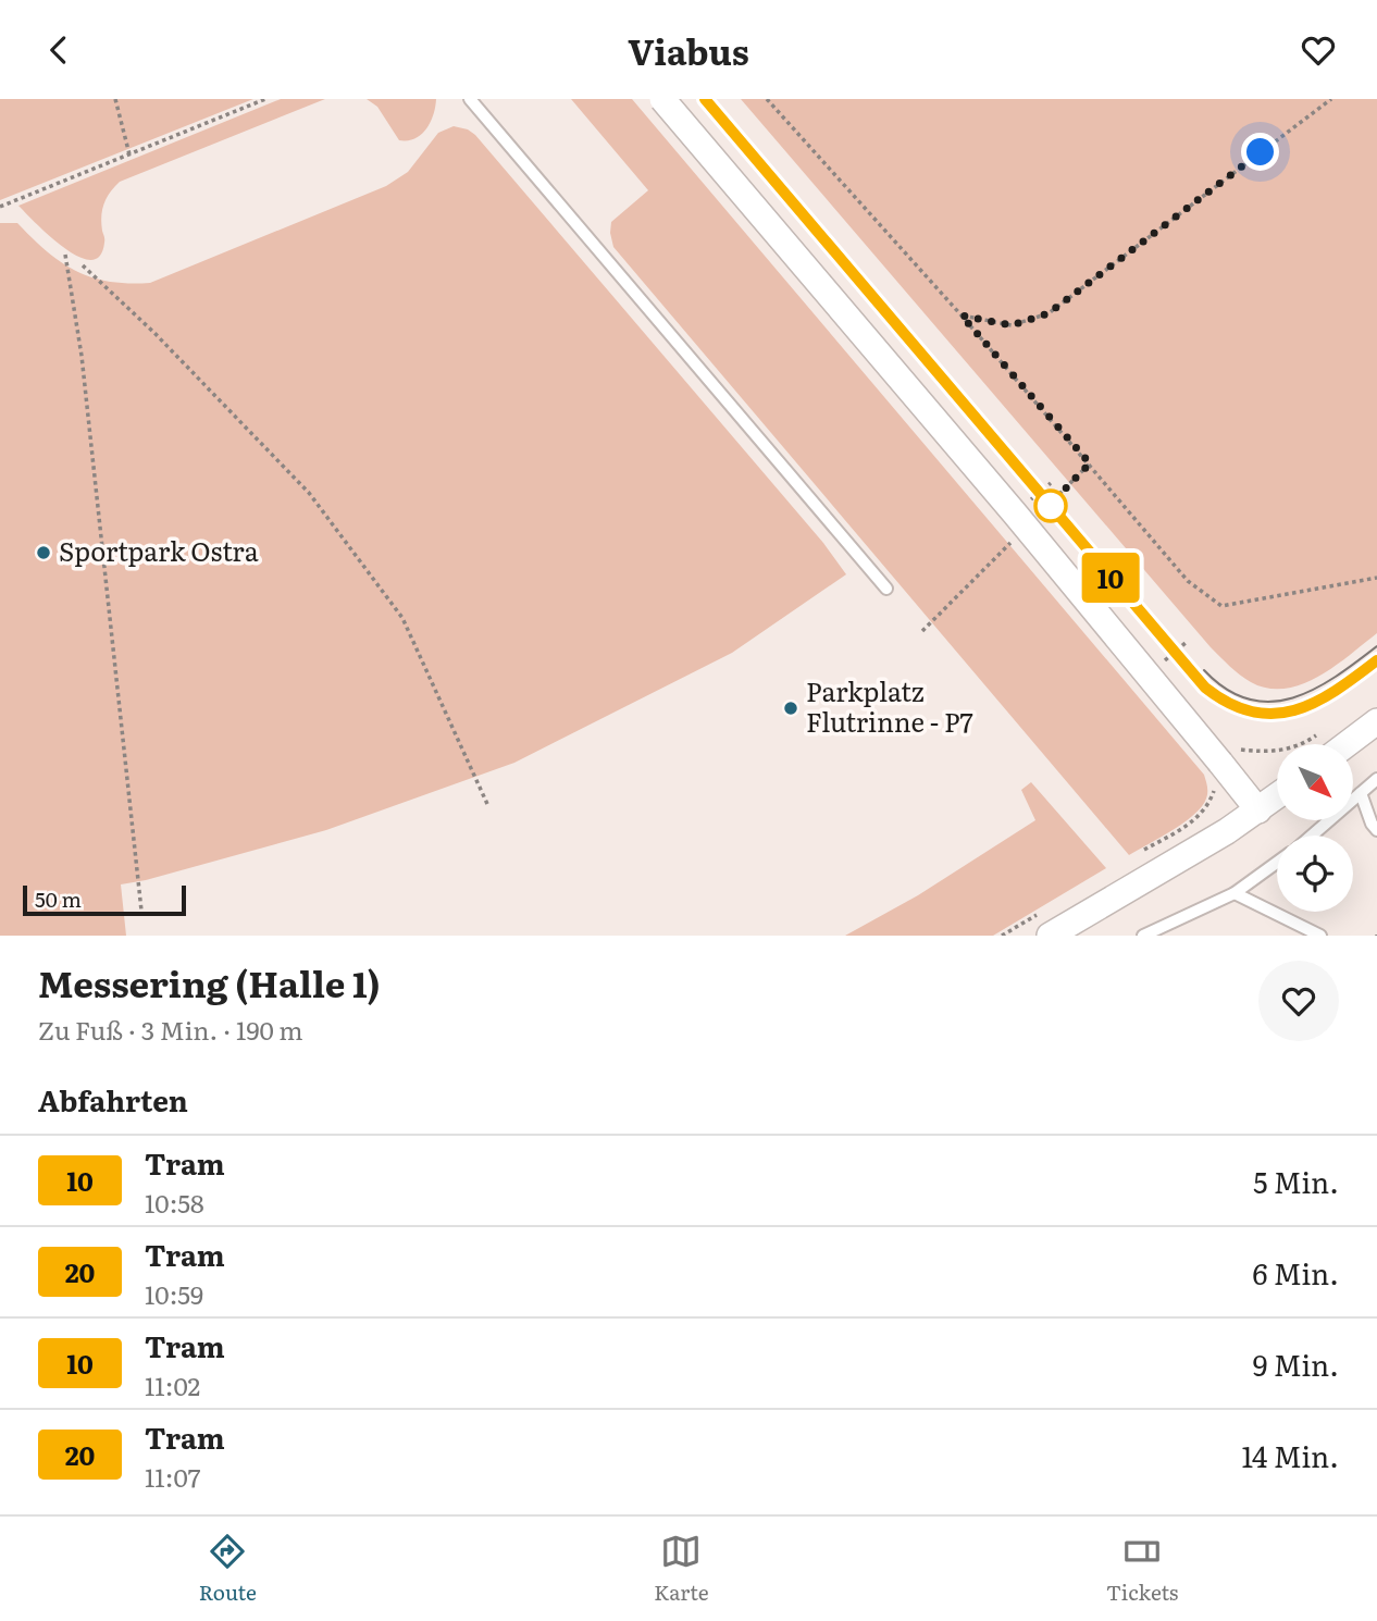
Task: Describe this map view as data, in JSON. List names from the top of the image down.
{
  "places": ["Sportpark Ostra", "Parkplatz Flutrinne - P7"],
  "lines": ["tram line 10"],
  "scale_bar": "50 m",
  "north": "bottom right",
  "page": {
    "header": "Viabus",
    "on_map": "10",
    "scale": "50 m",
    "heading": [
      ["Messering (Halle 1)", "Zu Fuß · 3 Min. · 190 m"],
      "Abfahrten"
    ],
    "list": [
      {
        "mark": "10",
        "name": "Tram",
        "note": "10:58",
        "value": "5 Min."
      },
      {
        "mark": "20",
        "name": "Tram",
        "note": "10:59",
        "value": "6 Min."
      },
      {
        "mark": "10",
        "name": "Tram",
        "note": "11:02",
        "value": "9 Min."
      },
      {
        "mark": "20",
        "name": "Tram",
        "note": "11:07",
        "value": "14 Min."
      }
    ],
    "tabs": ["Route", "Karte", "Tickets"]
  }
}
